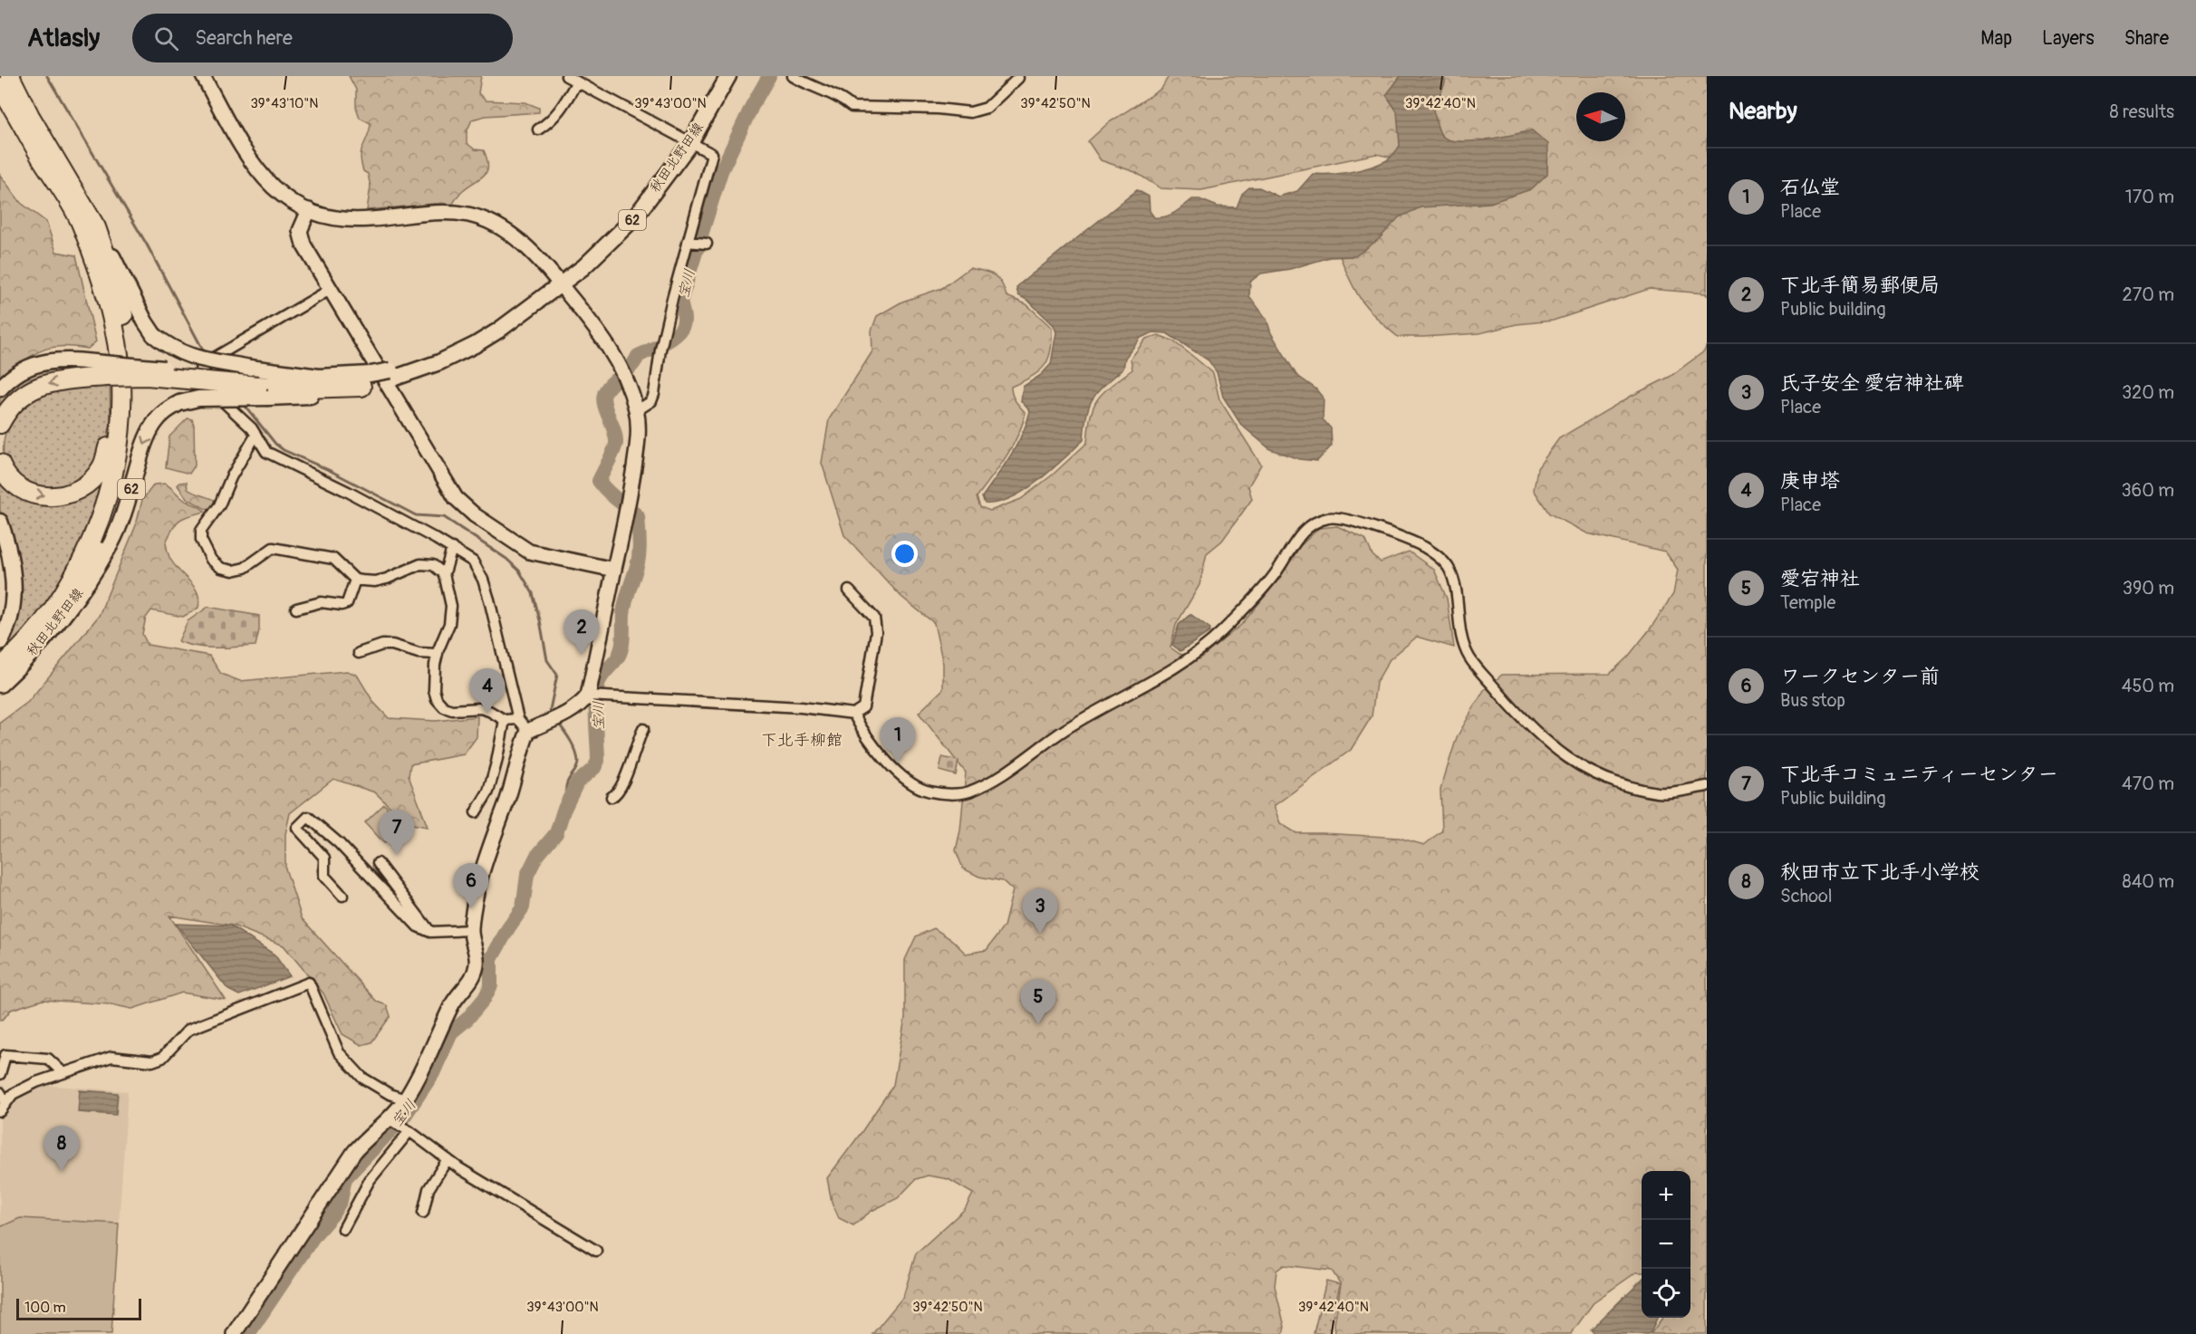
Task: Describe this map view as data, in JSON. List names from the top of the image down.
{
  "streets": {
    "main road": ["秋田北野田線", "62"]
  },
  "crossings": [
    ["秋田北野田線", "62"]
  ],
  "districts": ["下北手柳館"],
  "water": ["宝川"],
  "scale_bar": "100 m",
  "north": "left",
  "page": {
    "header": "Atlasly",
    "search": "Search here",
    "nav": ["Map", "Layers", "Share"],
    "heading": ["Nearby", "8 results"],
    "list": [
      {
        "mark": "1",
        "name": "石仏堂",
        "note": "Place",
        "value": "170 m"
      },
      {
        "mark": "2",
        "name": "下北手簡易郵便局",
        "note": "Public building",
        "value": "270 m"
      },
      {
        "mark": "3",
        "name": "氏子安全 愛宕神社碑",
        "note": "Place",
        "value": "320 m"
      },
      {
        "mark": "4",
        "name": "庚申塔",
        "note": "Place",
        "value": "360 m"
      },
      {
        "mark": "5",
        "name": "愛宕神社",
        "note": "Temple",
        "value": "390 m"
      },
      {
        "mark": "6",
        "name": "ワークセンター前",
        "note": "Bus stop",
        "value": "450 m"
      },
      {
        "mark": "7",
        "name": "下北手コミュニティーセンター",
        "note": "Public building",
        "value": "470 m"
      },
      {
        "mark": "8",
        "name": "秋田市立下北手小学校",
        "note": "School",
        "value": "840 m"
      }
    ],
    "pins": [
      "2",
      "4",
      "1",
      "7",
      "6",
      "3",
      "5",
      "8"
    ],
    "map_buttons": ["+", "−"],
    "scale": "100 m"
  },
  "coordinates": [
    "39°43'10\"N",
    "39°43'00\"N",
    "39°42'50\"N",
    "39°42'40\"N"
  ]
}
